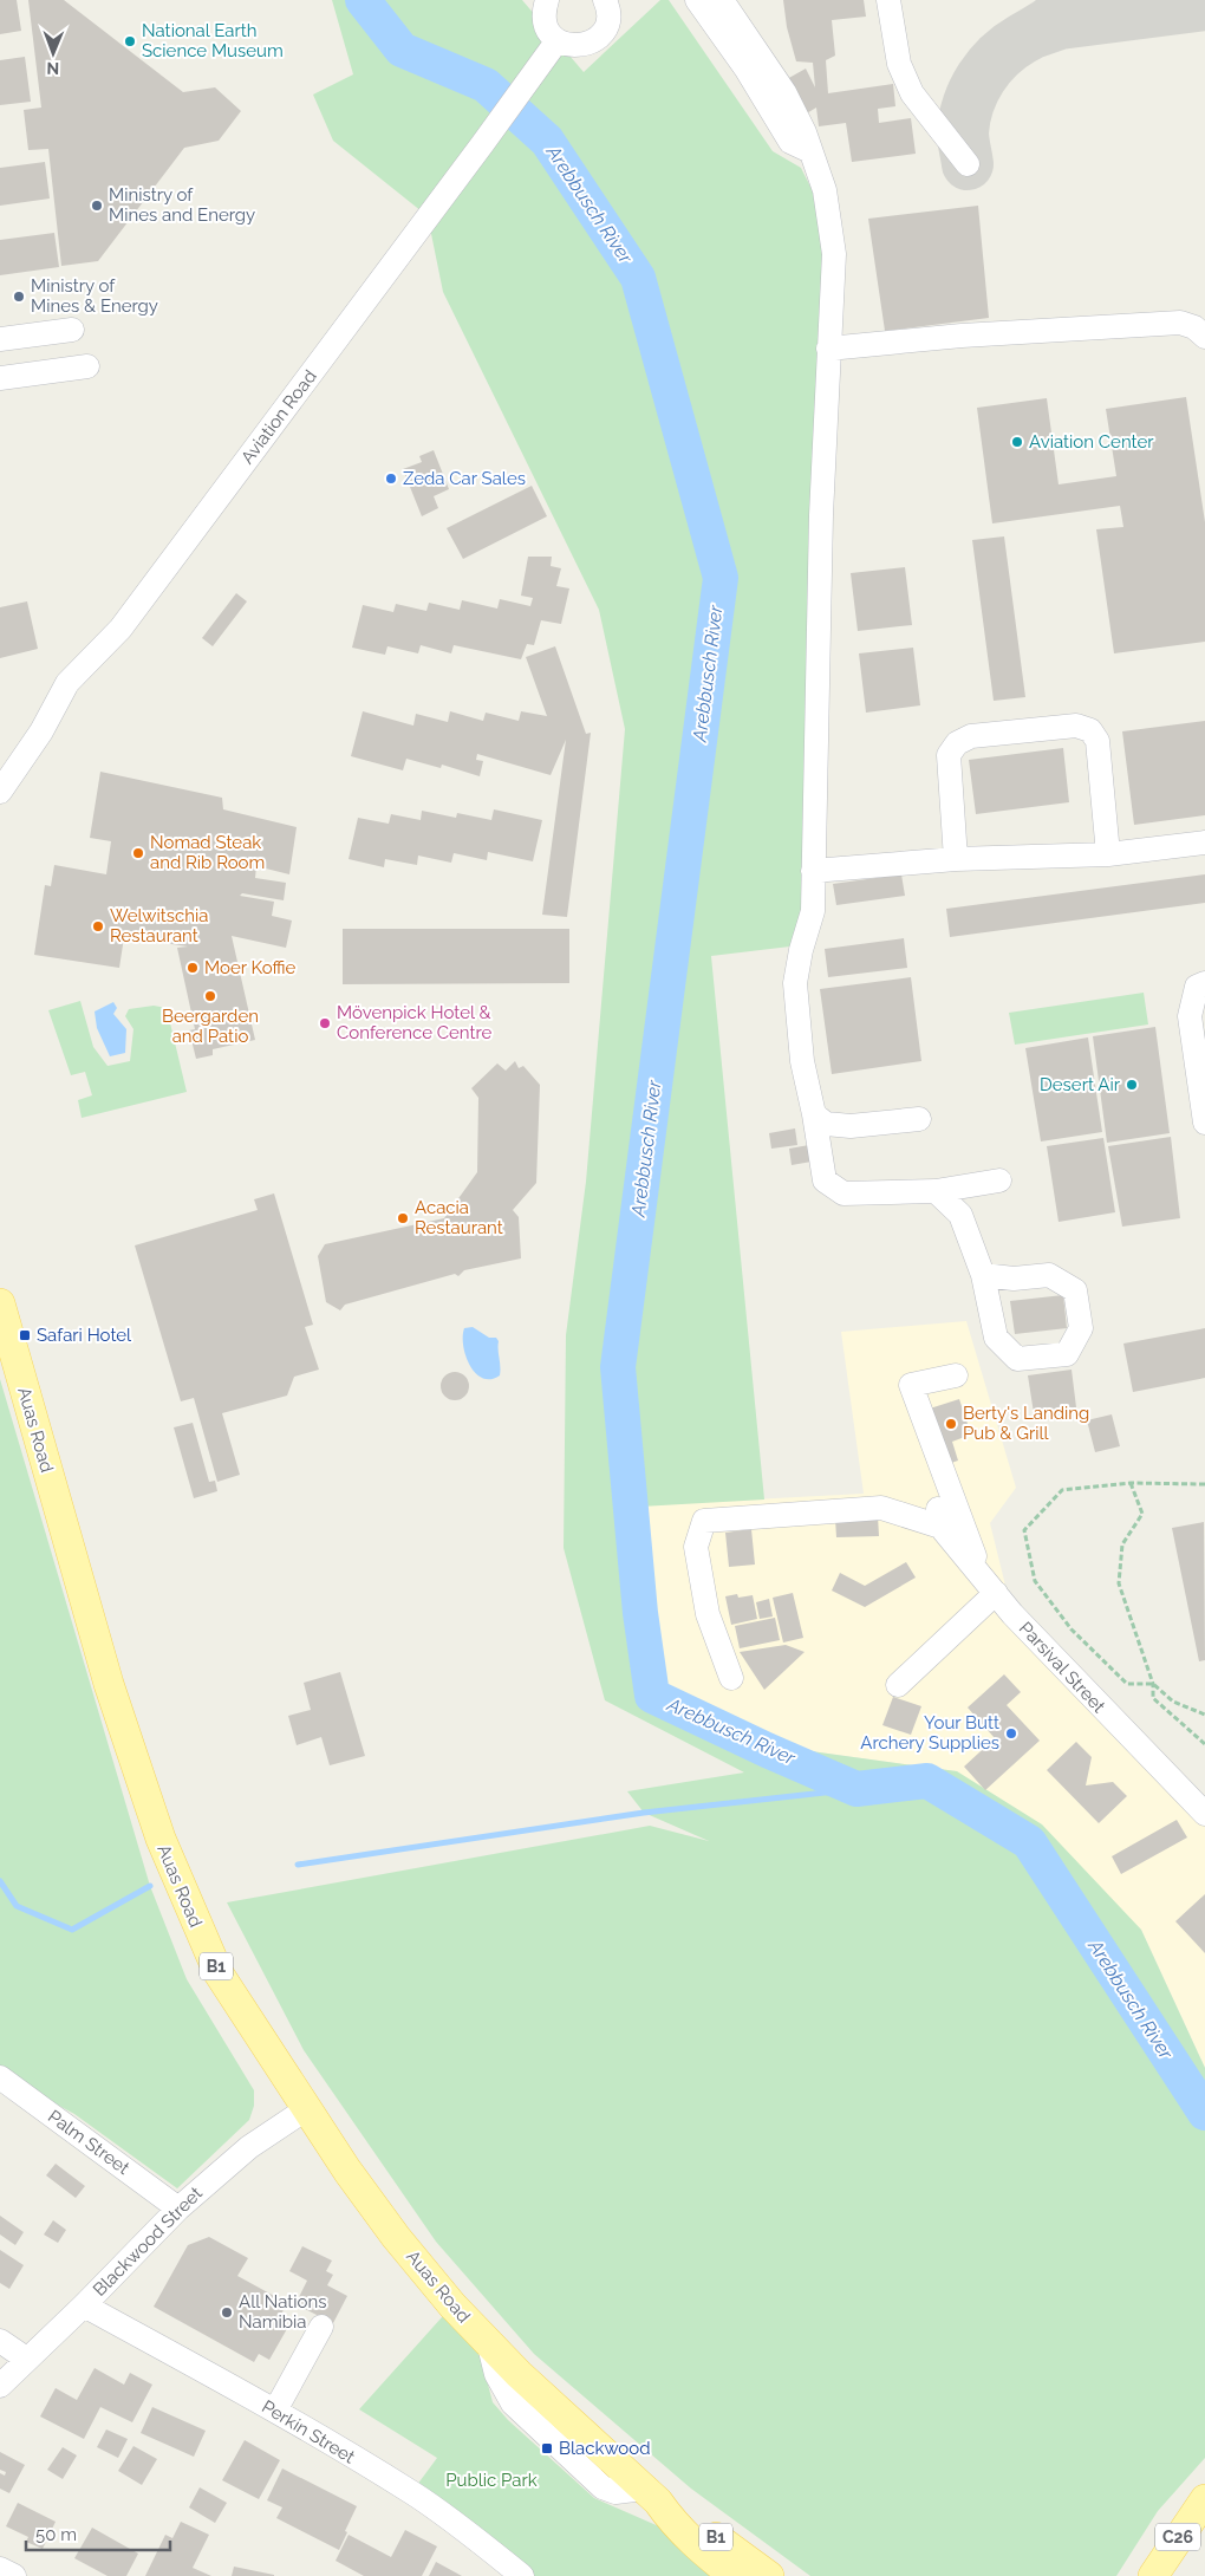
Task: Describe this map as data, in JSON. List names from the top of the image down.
{
  "streets": {
    "main road": ["Auas Road", "B1", "C26"],
    "street": [
      "Aviation Road",
      "Parsival Street",
      "Palm Street",
      "Blackwood Street",
      "Perkin Street"
    ]
  },
  "crossings": [
    ["Auas Road", "Blackwood Street"],
    ["Palm Street", "Blackwood Street"],
    ["Blackwood Street", "Perkin Street"]
  ],
  "water": ["Arebbusch River"],
  "parks": ["Public Park"],
  "places": {
    "other": [
      "National Earth Science Museum",
      "Ministry of Mines and Energy",
      "Ministry of Mines & Energy",
      "Aviation Center",
      "Zeda Car Sales",
      "Nomad Steak and Rib Room",
      "Welwitschia Restaurant",
      "Moer Koffie",
      "Beergarden and Patio",
      "Mövenpick Hotel & Conference Centre",
      "Desert Air",
      "Acacia Restaurant",
      "Berty's Landing Pub & Grill",
      "Your Butt Archery Supplies",
      "All Nations Namibia"
    ],
    "transit": ["Safari Hotel", "Blackwood"]
  },
  "scale_bar": "50 m",
  "north": "bottom"
}
